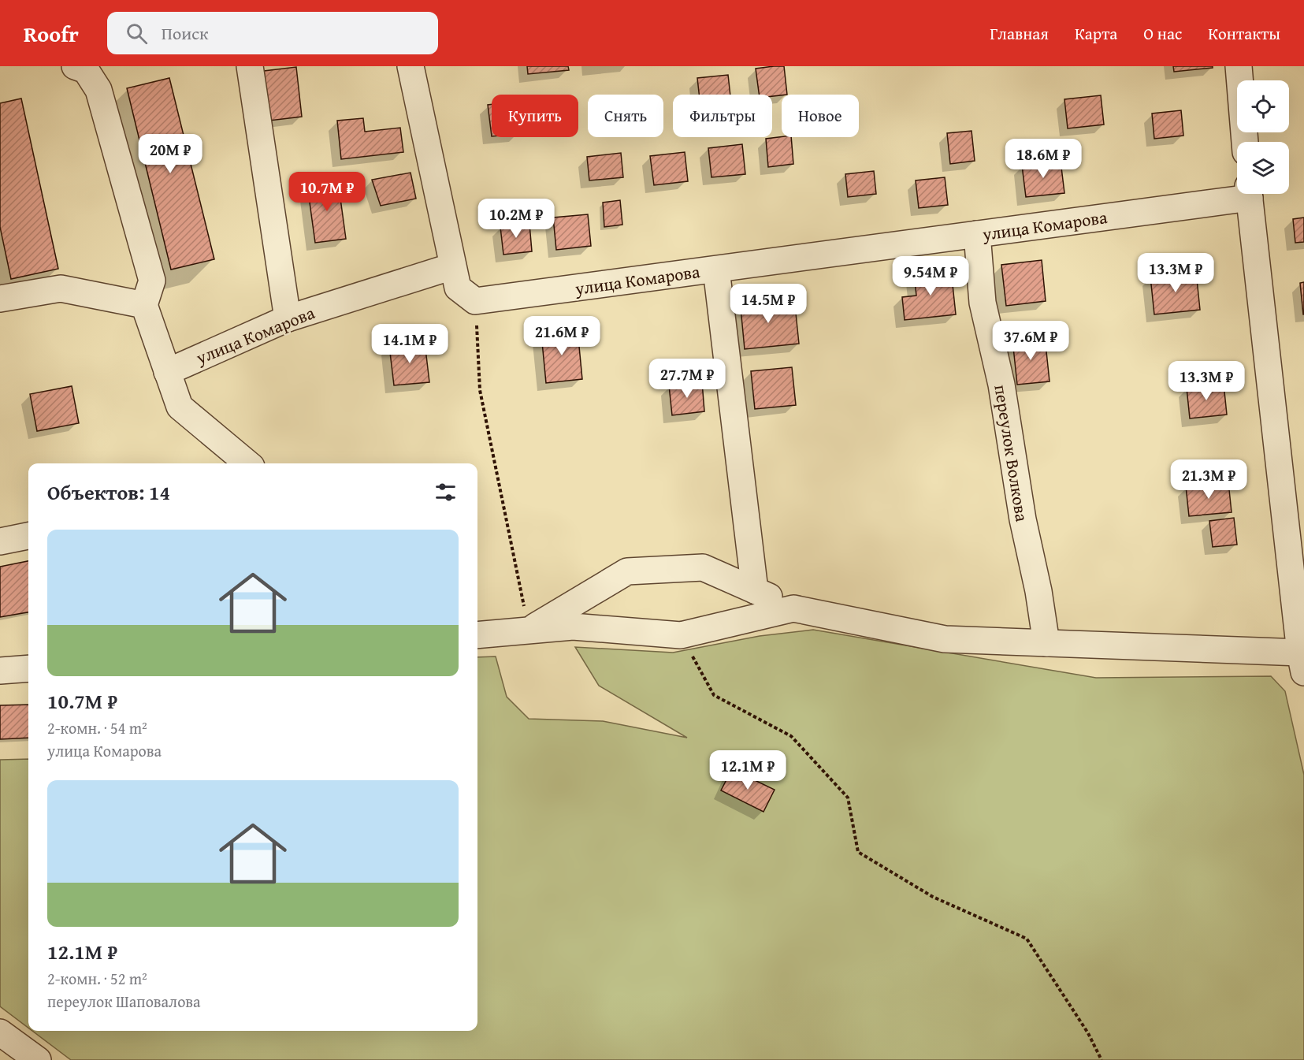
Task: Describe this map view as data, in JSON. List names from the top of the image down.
{
  "streets": {
    "street": ["улица Комарова", "переулок Волкова"]
  },
  "crossings": [
    ["улица Комарова", "переулок Волкова"]
  ],
  "page": {
    "header": "Roofr",
    "search": "Поиск",
    "nav": [
      "Главная",
      "Карта",
      "О нас",
      "Контакты"
    ],
    "chip": [
      "Купить",
      "Снять",
      "Фильтры",
      "Новое"
    ],
    "price": [
      "20M ₽",
      "18.6M ₽",
      "10.7M ₽",
      "10.2M ₽",
      "13.3M ₽",
      "9.54M ₽",
      "14.5M ₽",
      "21.6M ₽",
      "37.6M ₽",
      "14.1M ₽",
      "27.7M ₽",
      "13.3M ₽",
      "21.3M ₽",
      "12.1M ₽"
    ],
    "heading": "Объектов: 14",
    "list": [
      {
        "name": "10.7M ₽",
        "note": "2-комн. · 54 m² · улица Комарова"
      },
      {
        "name": "12.1M ₽",
        "note": "2-комн. · 52 m² · переулок Шаповалова"
      }
    ]
  }
}
